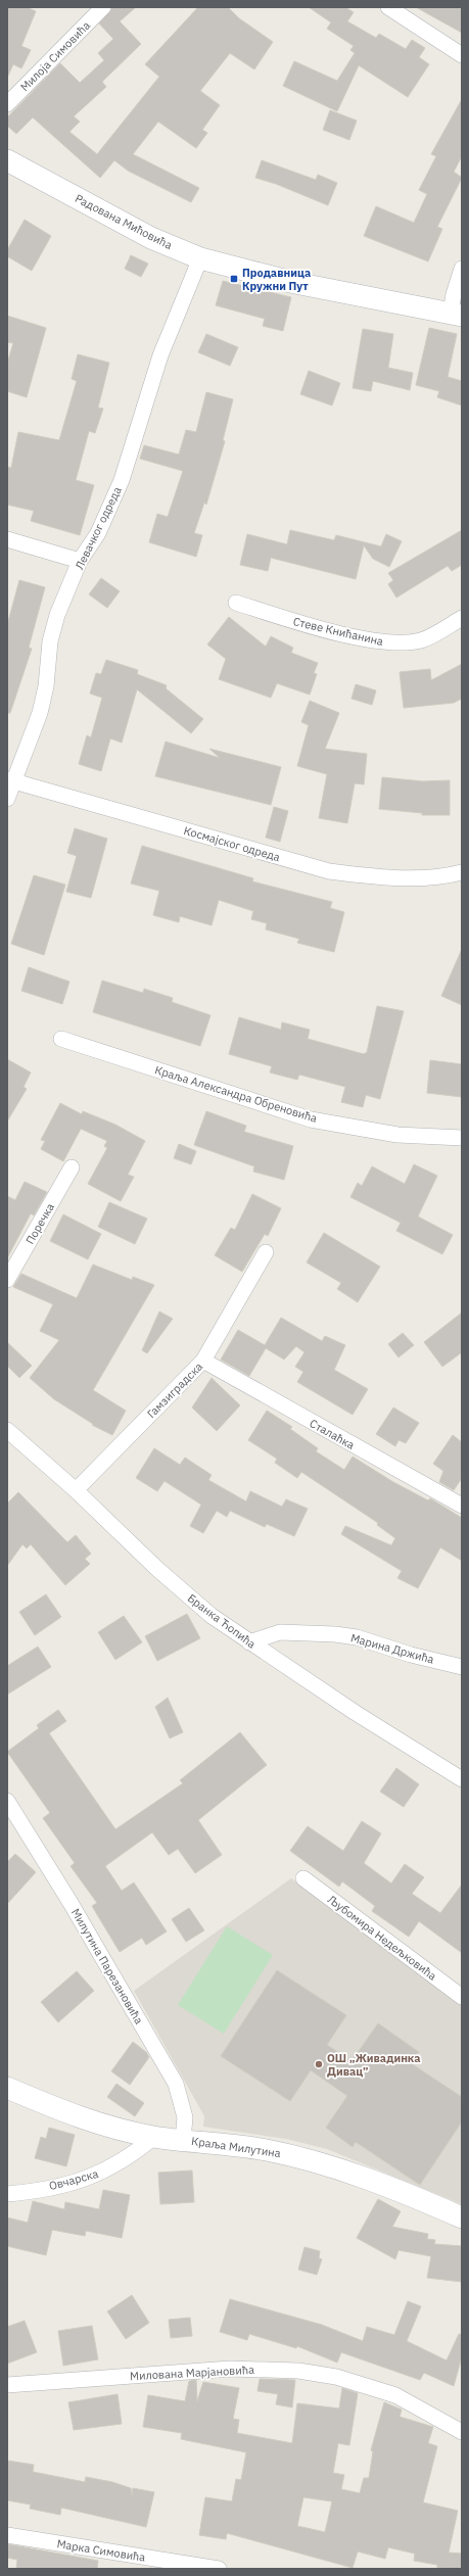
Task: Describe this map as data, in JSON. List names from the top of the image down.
{
  "streets": {
    "street": [
      "Милоја Симовића",
      "Радована Мићовића",
      "Левачког одреда",
      "Стеве Книћанина",
      "Космајског одреда",
      "Краља Александра Обреновића",
      "Поречка",
      "Гамзиградска",
      "Сталаћка",
      "Бранка Ћопића",
      "Марина Држића",
      "Љубомира Недељковића",
      "Милутина Парезановића",
      "Краља Милутина",
      "Овчарска",
      "Милована Марјановића",
      "Марка Симовића"
    ]
  },
  "crossings": [
    ["Радована Мићовића", "Левачког одреда"],
    ["Левачког одреда", "Космајског одреда"],
    ["Гамзиградска", "Сталаћка"],
    ["Гамзиградска", "Бранка Ћопића"],
    ["Бранка Ћопића", "Марина Држића"],
    ["Милутина Парезановића", "Краља Милутина"],
    ["Краља Милутина", "Овчарска"]
  ],
  "places": {
    "transit": ["Продавница Кружни Пут"],
    "other": ["ОШ „Живадинка Дивац”"]
  }
}
